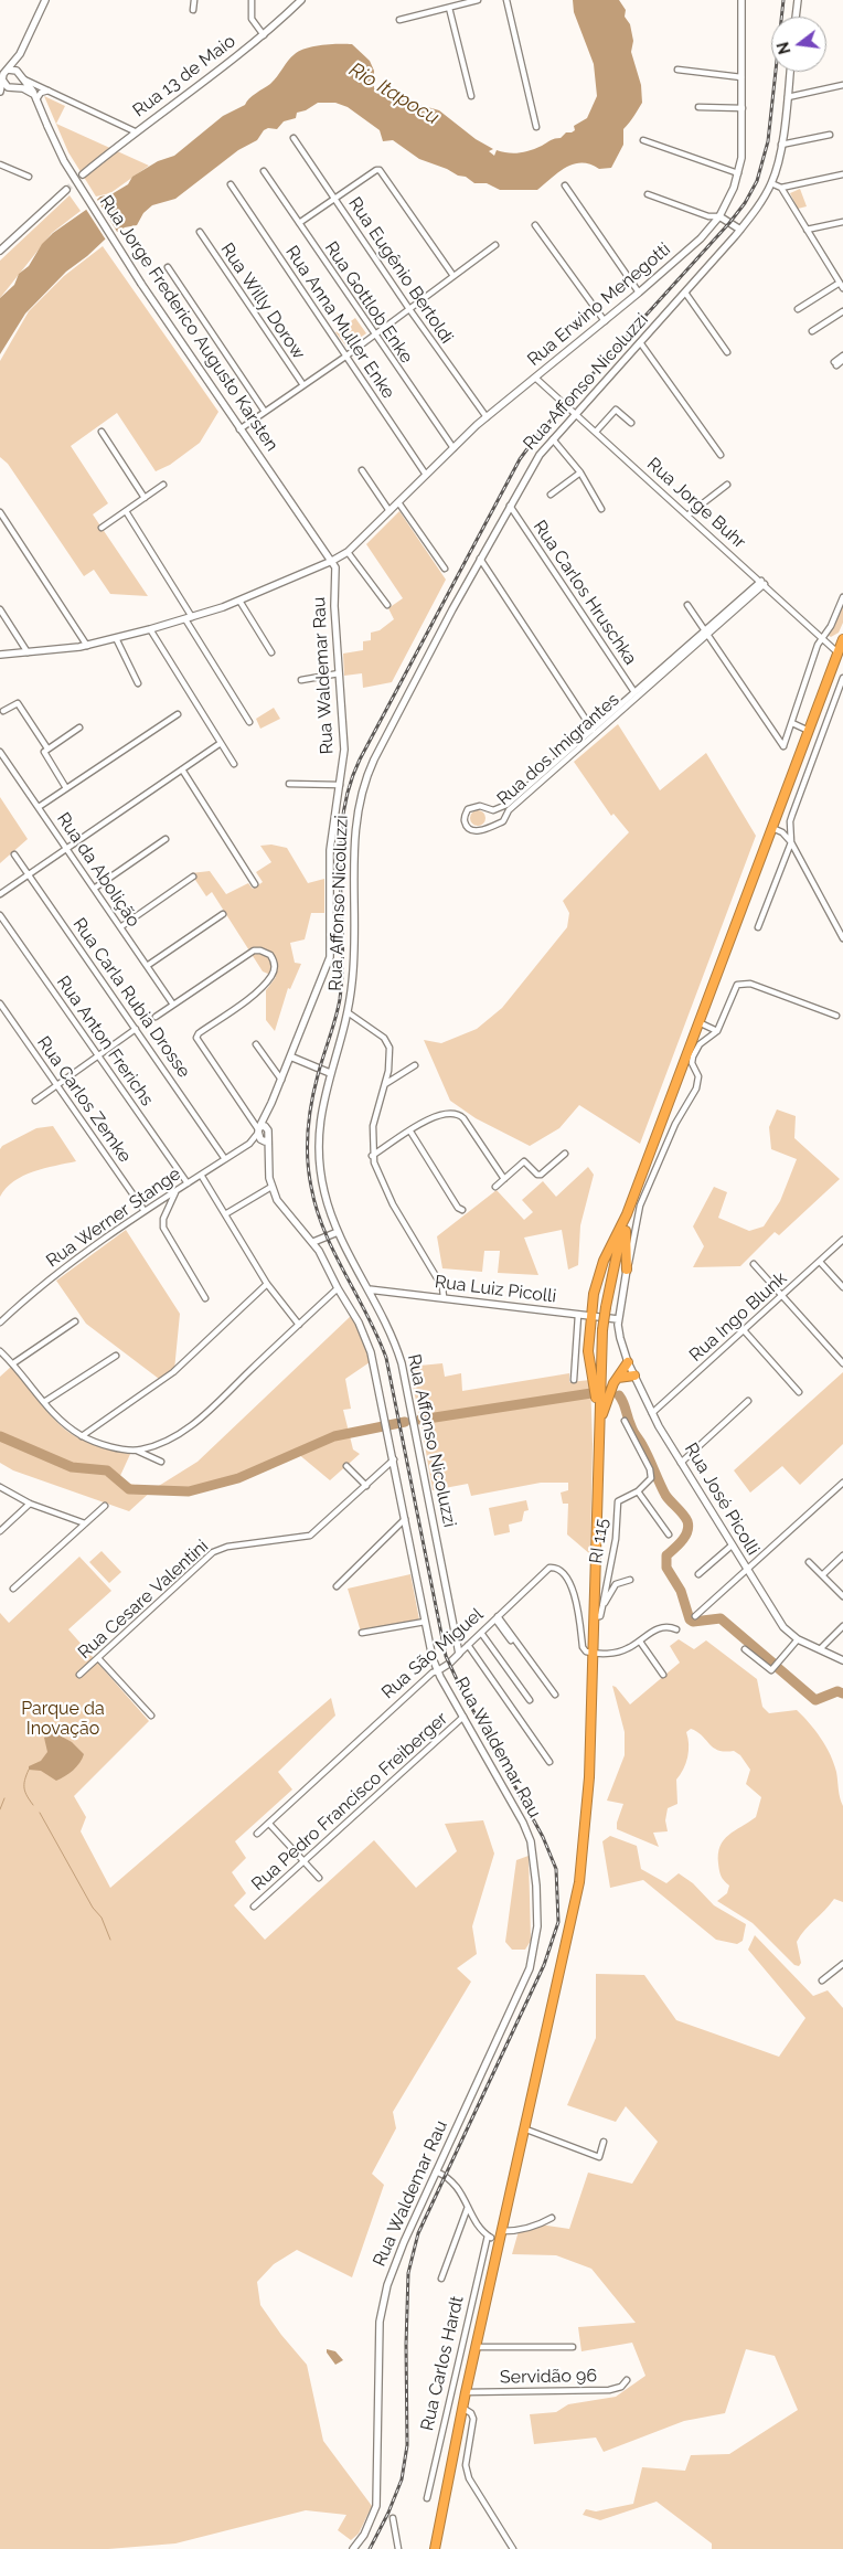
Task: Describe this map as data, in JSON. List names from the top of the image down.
{
  "streets": {
    "street": [
      "Rua 13 de Maio",
      "Rua Eugênio Bertoldi",
      "Rua Willy Dorow",
      "Rua Gottlob Enke",
      "Rua Erwino Menegotti",
      "Rua Anna Muller Enke",
      "Rua Jorge Frederico Augusto Karsten",
      "Rua Affonso Nicoluzzi",
      "Rua Jorge Buhr",
      "Rua Carlos Hruschka",
      "Rua Waldemar Rau",
      "Rua dos Imigrantes",
      "Rua da Abolição",
      "Rua Carla Rubia Drosse",
      "Rua Anton Frerichs",
      "Rua Carlos Zemke",
      "Rua Werner Stange",
      "Rua Luiz Picolli",
      "Rua Ingo Blunk",
      "Rua José Picolli",
      "RI 115",
      "Rua Cesare Valentini",
      "Rua São Miguel",
      "Rua Pedro Francisco Freiberger",
      "Rua Carlos Hardt",
      "Servidão 96"
    ]
  },
  "crossings": [
    ["Rua Eugênio Bertoldi", "Rua Erwino Menegotti"],
    ["Rua Gottlob Enke", "Rua Erwino Menegotti"],
    ["Rua Erwino Menegotti", "Rua Anna Muller Enke"],
    ["Rua Erwino Menegotti", "Rua Jorge Frederico Augusto Karsten"],
    ["Rua Erwino Menegotti", "Rua Jorge Buhr"],
    ["Rua Erwino Menegotti", "Rua Waldemar Rau"],
    ["Rua Jorge Frederico Augusto Karsten", "Rua Waldemar Rau"],
    ["Rua Affonso Nicoluzzi", "Rua Jorge Buhr"],
    ["Rua Affonso Nicoluzzi", "Rua Carlos Hruschka"],
    ["Rua Affonso Nicoluzzi", "Rua Luiz Picolli"],
    ["Rua Affonso Nicoluzzi", "Rua São Miguel"],
    ["Rua Jorge Buhr", "Rua dos Imigrantes"],
    ["Rua Carlos Hruschka", "Rua dos Imigrantes"],
    ["Rua Waldemar Rau", "Rua Werner Stange"],
    ["Rua Waldemar Rau", "Rua Cesare Valentini"],
    ["Rua Waldemar Rau", "Rua São Miguel"],
    ["Rua Waldemar Rau", "Rua Pedro Francisco Freiberger"],
    ["Rua Carla Rubia Drosse", "Rua Werner Stange"],
    ["Rua Anton Frerichs", "Rua Werner Stange"],
    ["Rua Carlos Zemke", "Rua Werner Stange"],
    ["Rua Luiz Picolli", "Rua José Picolli"],
    ["Rua Ingo Blunk", "Rua José Picolli"]
  ],
  "water": ["Rio Itapocu"],
  "parks": ["Parque da Inovação"],
  "north": "left"
}
